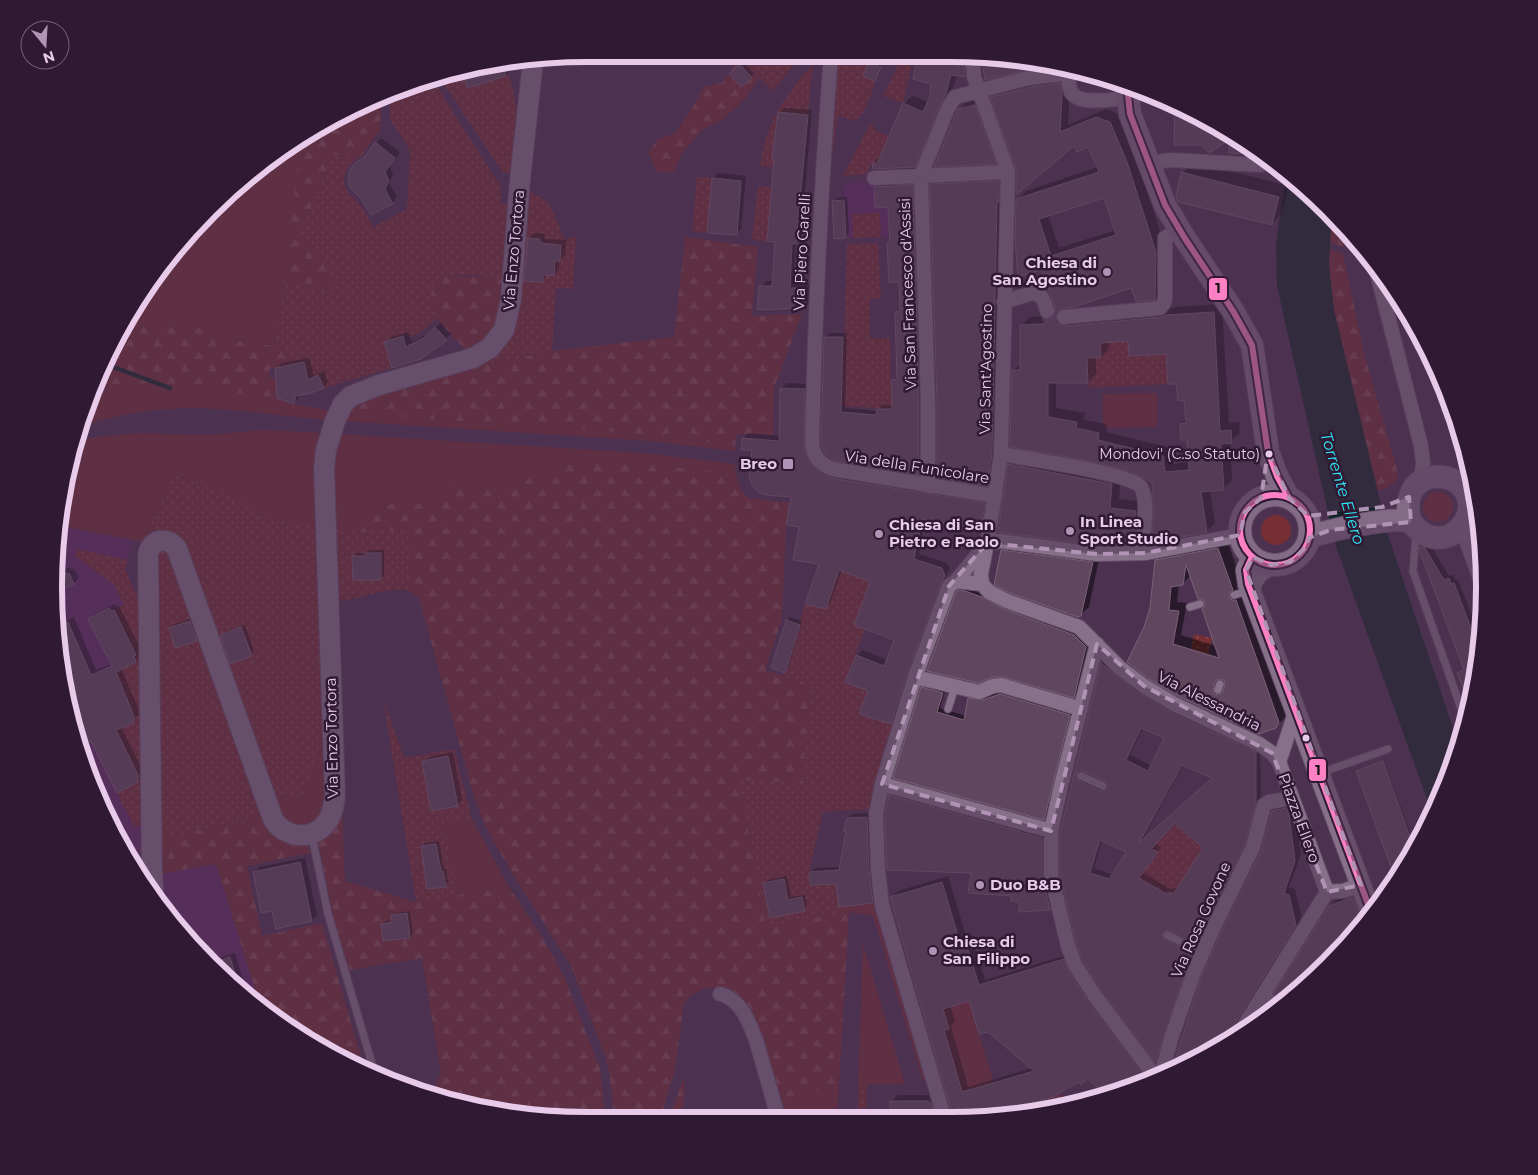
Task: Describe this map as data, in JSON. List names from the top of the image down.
{
  "streets": {
    "street": [
      "Via Enzo Tortora",
      "Via Piero Garelli",
      "Via San Francesco d'Assisi",
      "Via Sant'Agostino",
      "Via della Funicolare",
      "Via Alessandria",
      "Piazza Ellero",
      "Via Rosa Govone"
    ]
  },
  "crossings": [
    ["Via Piero Garelli", "Via della Funicolare"],
    ["Via San Francesco d'Assisi", "Via Sant'Agostino"],
    ["Via San Francesco d'Assisi", "Via della Funicolare"],
    ["Via Sant'Agostino", "Via della Funicolare"],
    ["Via Sant'Agostino", "Via Alessandria"],
    ["Via Alessandria", "Piazza Ellero"],
    ["Piazza Ellero", "Via Rosa Govone"]
  ],
  "water": ["Torrente Ellero"],
  "places": {
    "other": [
      "Chiesa di San Agostino",
      "Mondovi' (C.so Statuto)",
      "In Linea Sport Studio",
      "Chiesa di San Pietro e Paolo",
      "Duo B&B",
      "Chiesa di San Filippo"
    ],
    "transit": ["Breo"]
  },
  "lines": ["transit line 1"],
  "north": "bottom"
}
